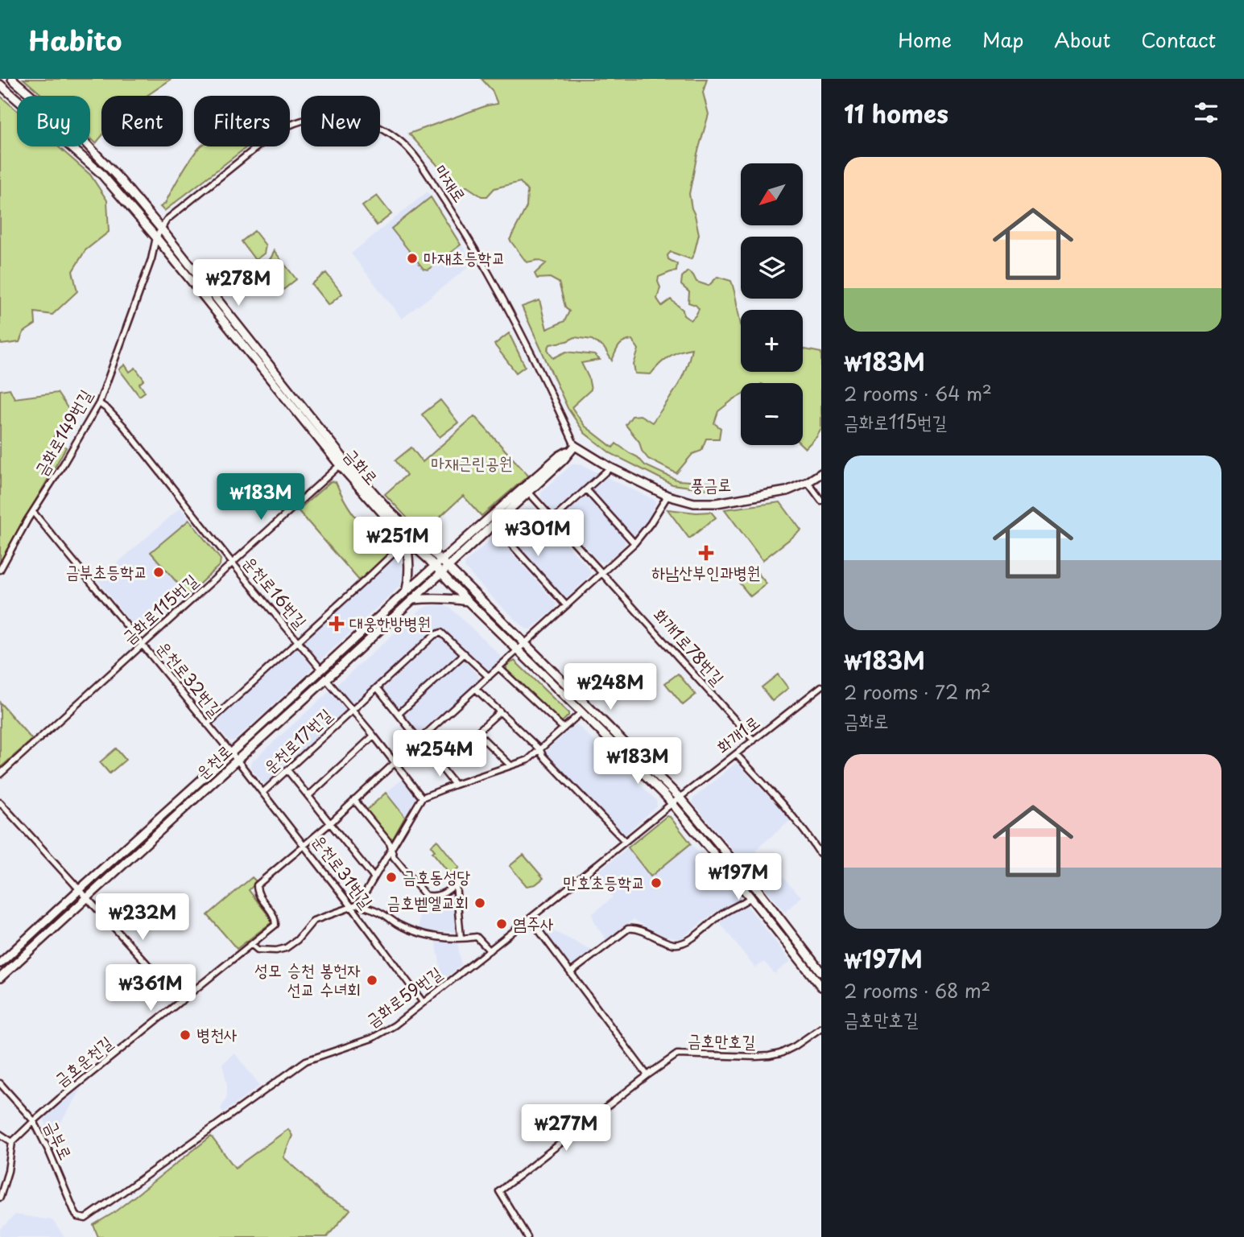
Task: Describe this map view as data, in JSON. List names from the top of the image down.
{
  "streets": {
    "main road": ["금화로", "풍금로", "운천로"],
    "street": [
      "마재로",
      "금화로149번길",
      "운천로16번길",
      "금화로115번길",
      "화개1로78번길",
      "운천로32번길",
      "화개1로",
      "운천로17번길",
      "운천로31번길",
      "금화로59번길",
      "금호만호길",
      "금호운천길",
      "금부로"
    ]
  },
  "crossings": [
    ["마재로", "금화로149번길"],
    ["마재로", "금화로"],
    ["마재로", "풍금로"],
    ["금화로149번길", "금화로"],
    ["금화로149번길", "운천로16번길"],
    ["금화로149번길", "운천로32번길"],
    ["금화로", "금화로115번길"],
    ["금화로", "화개1로"],
    ["금화로", "운천로"],
    ["금화로", "금화로59번길"],
    ["운천로16번길", "금화로115번길"],
    ["운천로16번길", "운천로"],
    ["금화로115번길", "운천로32번길"],
    ["화개1로78번길", "화개1로"],
    ["운천로32번길", "운천로"],
    ["운천로32번길", "운천로31번길"],
    ["화개1로", "금화로59번길"],
    ["운천로17번길", "운천로"],
    ["운천로17번길", "운천로31번길"],
    ["운천로", "운천로31번길"],
    ["운천로31번길", "금화로59번길"],
    ["운천로31번길", "금호운천길"],
    ["금화로59번길", "금부로"],
    ["금호운천길", "금부로"]
  ],
  "parks": ["마재근린공원"],
  "places": {
    "other": [
      "마재초등학교",
      "금부초등학교",
      "금호동성당",
      "만호초등학교",
      "금호벧엘교회",
      "염주사",
      "성모 승천 봉헌자 선교 수녀회",
      "병천사"
    ],
    "health": ["하남산부인과병원", "대웅한방병원"]
  },
  "north": "bottom left",
  "page": {
    "header": "Habito",
    "nav": [
      "Home",
      "Map",
      "About",
      "Contact"
    ],
    "heading": "11 homes",
    "chip": [
      "Buy",
      "Rent",
      "Filters",
      "New"
    ],
    "list": [
      {
        "name": "₩183M",
        "note": "2 rooms · 64 m² · 금화로115번길"
      },
      {
        "name": "₩183M",
        "note": "2 rooms · 72 m² · 금화로"
      },
      {
        "name": "₩197M",
        "note": "2 rooms · 68 m² · 금호만호길"
      }
    ],
    "map_buttons": ["+", "−"],
    "price": [
      "₩278M",
      "₩183M",
      "₩301M",
      "₩251M",
      "₩248M",
      "₩254M",
      "₩183M",
      "₩197M",
      "₩232M",
      "₩361M",
      "₩277M"
    ]
  }
}
